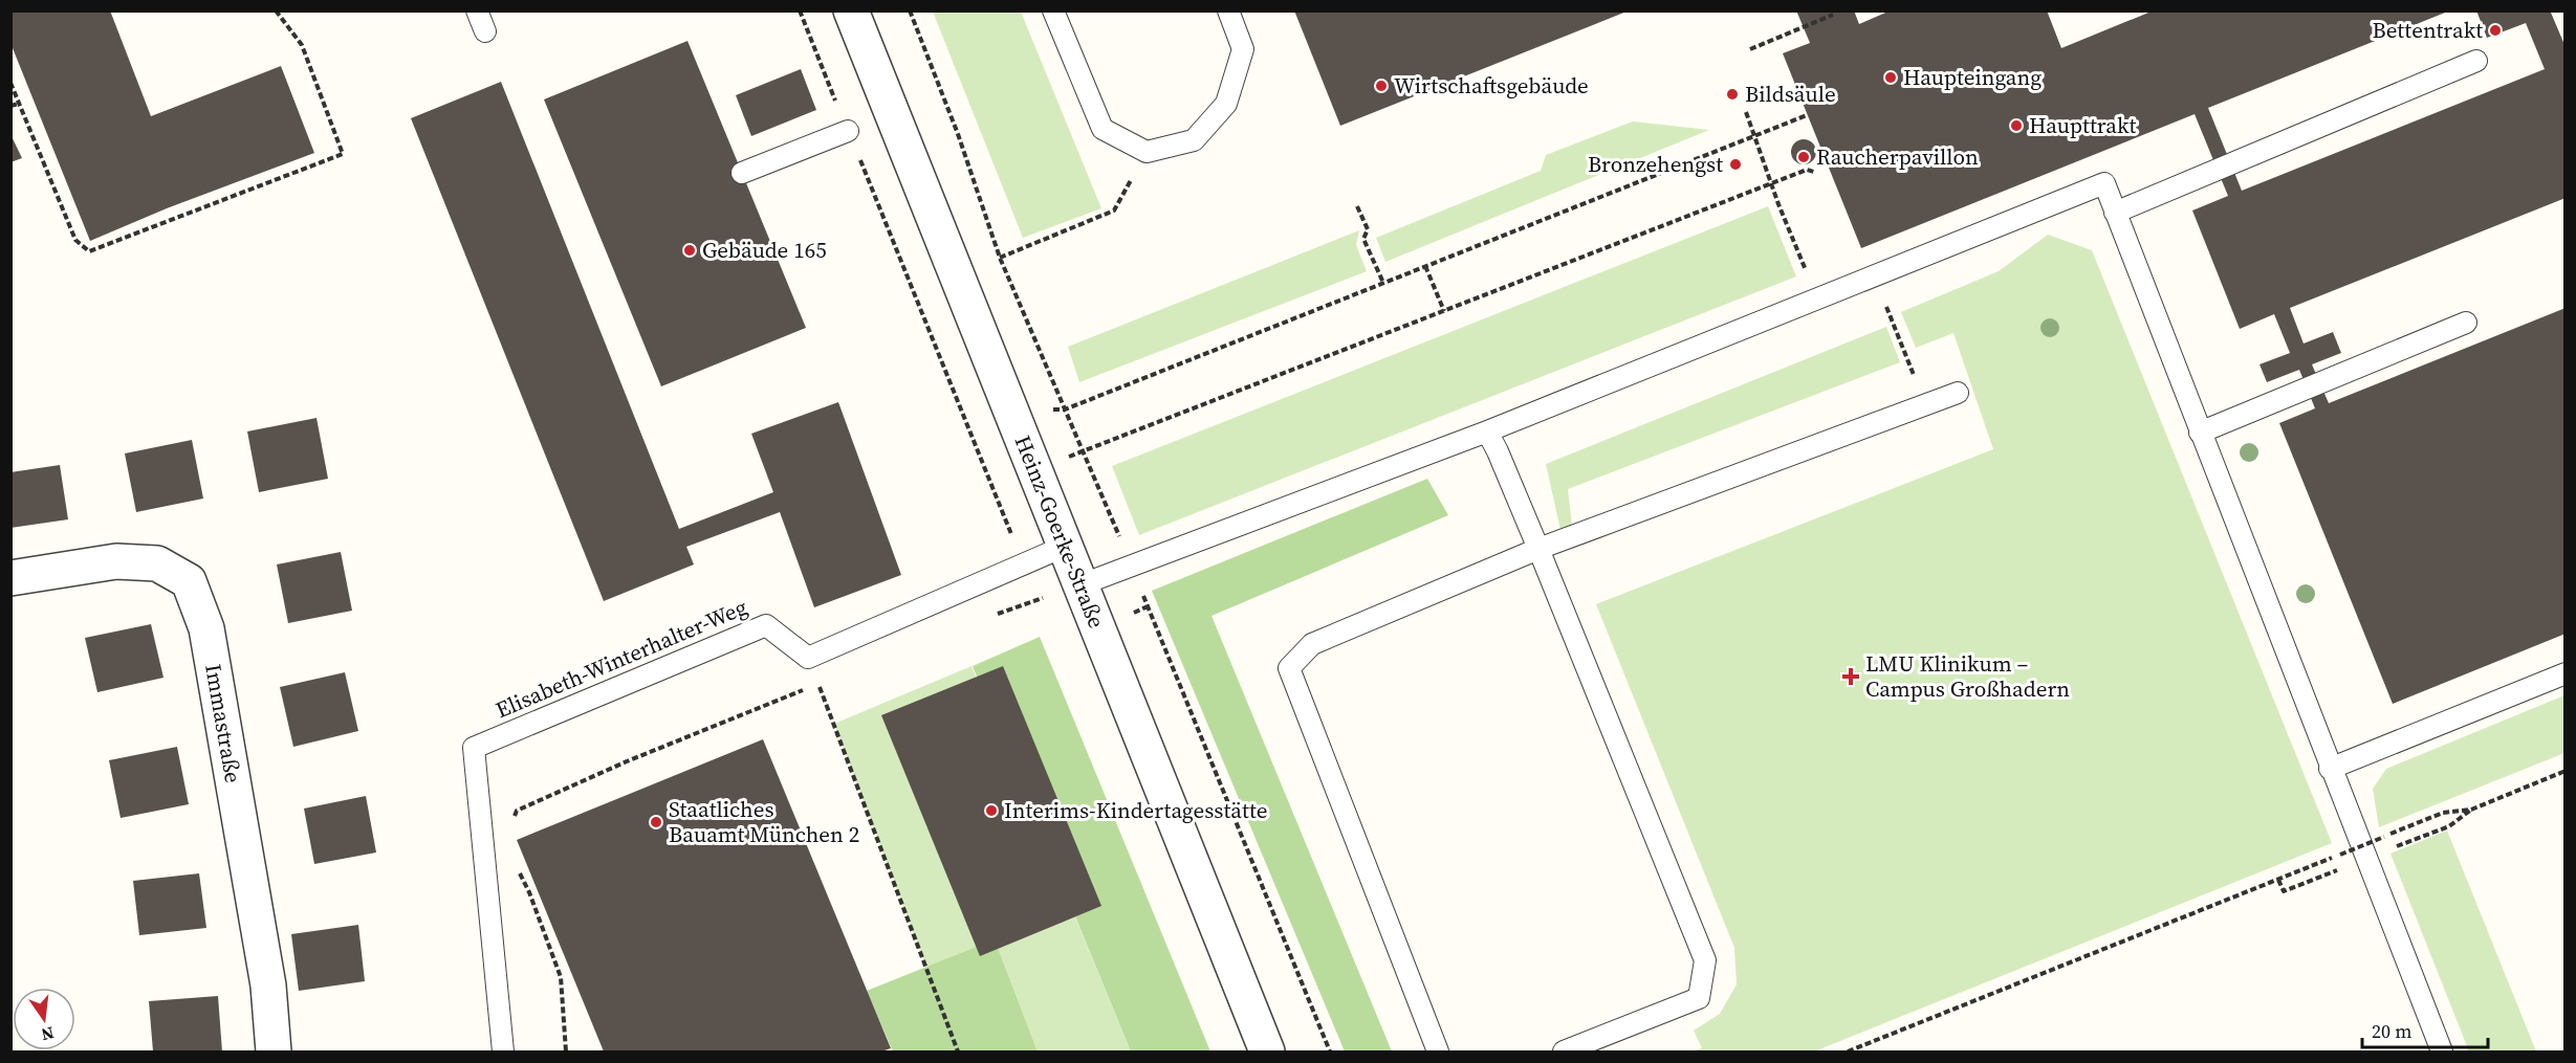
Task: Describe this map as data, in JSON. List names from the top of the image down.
{
  "streets": {
    "street": ["Heinz-Goerke-Straße", "Immastraße"],
    "lane": ["Elisabeth-Winterhalter-Weg"]
  },
  "places": {
    "other": [
      "Bettentrakt",
      "Haupteingang",
      "Wirtschaftsgebäude",
      "Bildsäule",
      "Haupttrakt",
      "Raucherpavillon",
      "Bronzehengst",
      "Gebäude 165",
      "Interims-Kindertagesstätte",
      "Staatliches Bauamt München 2"
    ],
    "health": ["LMU Klinikum – Campus Großhadern"]
  },
  "scale_bar": "20 m",
  "north": "bottom"
}
